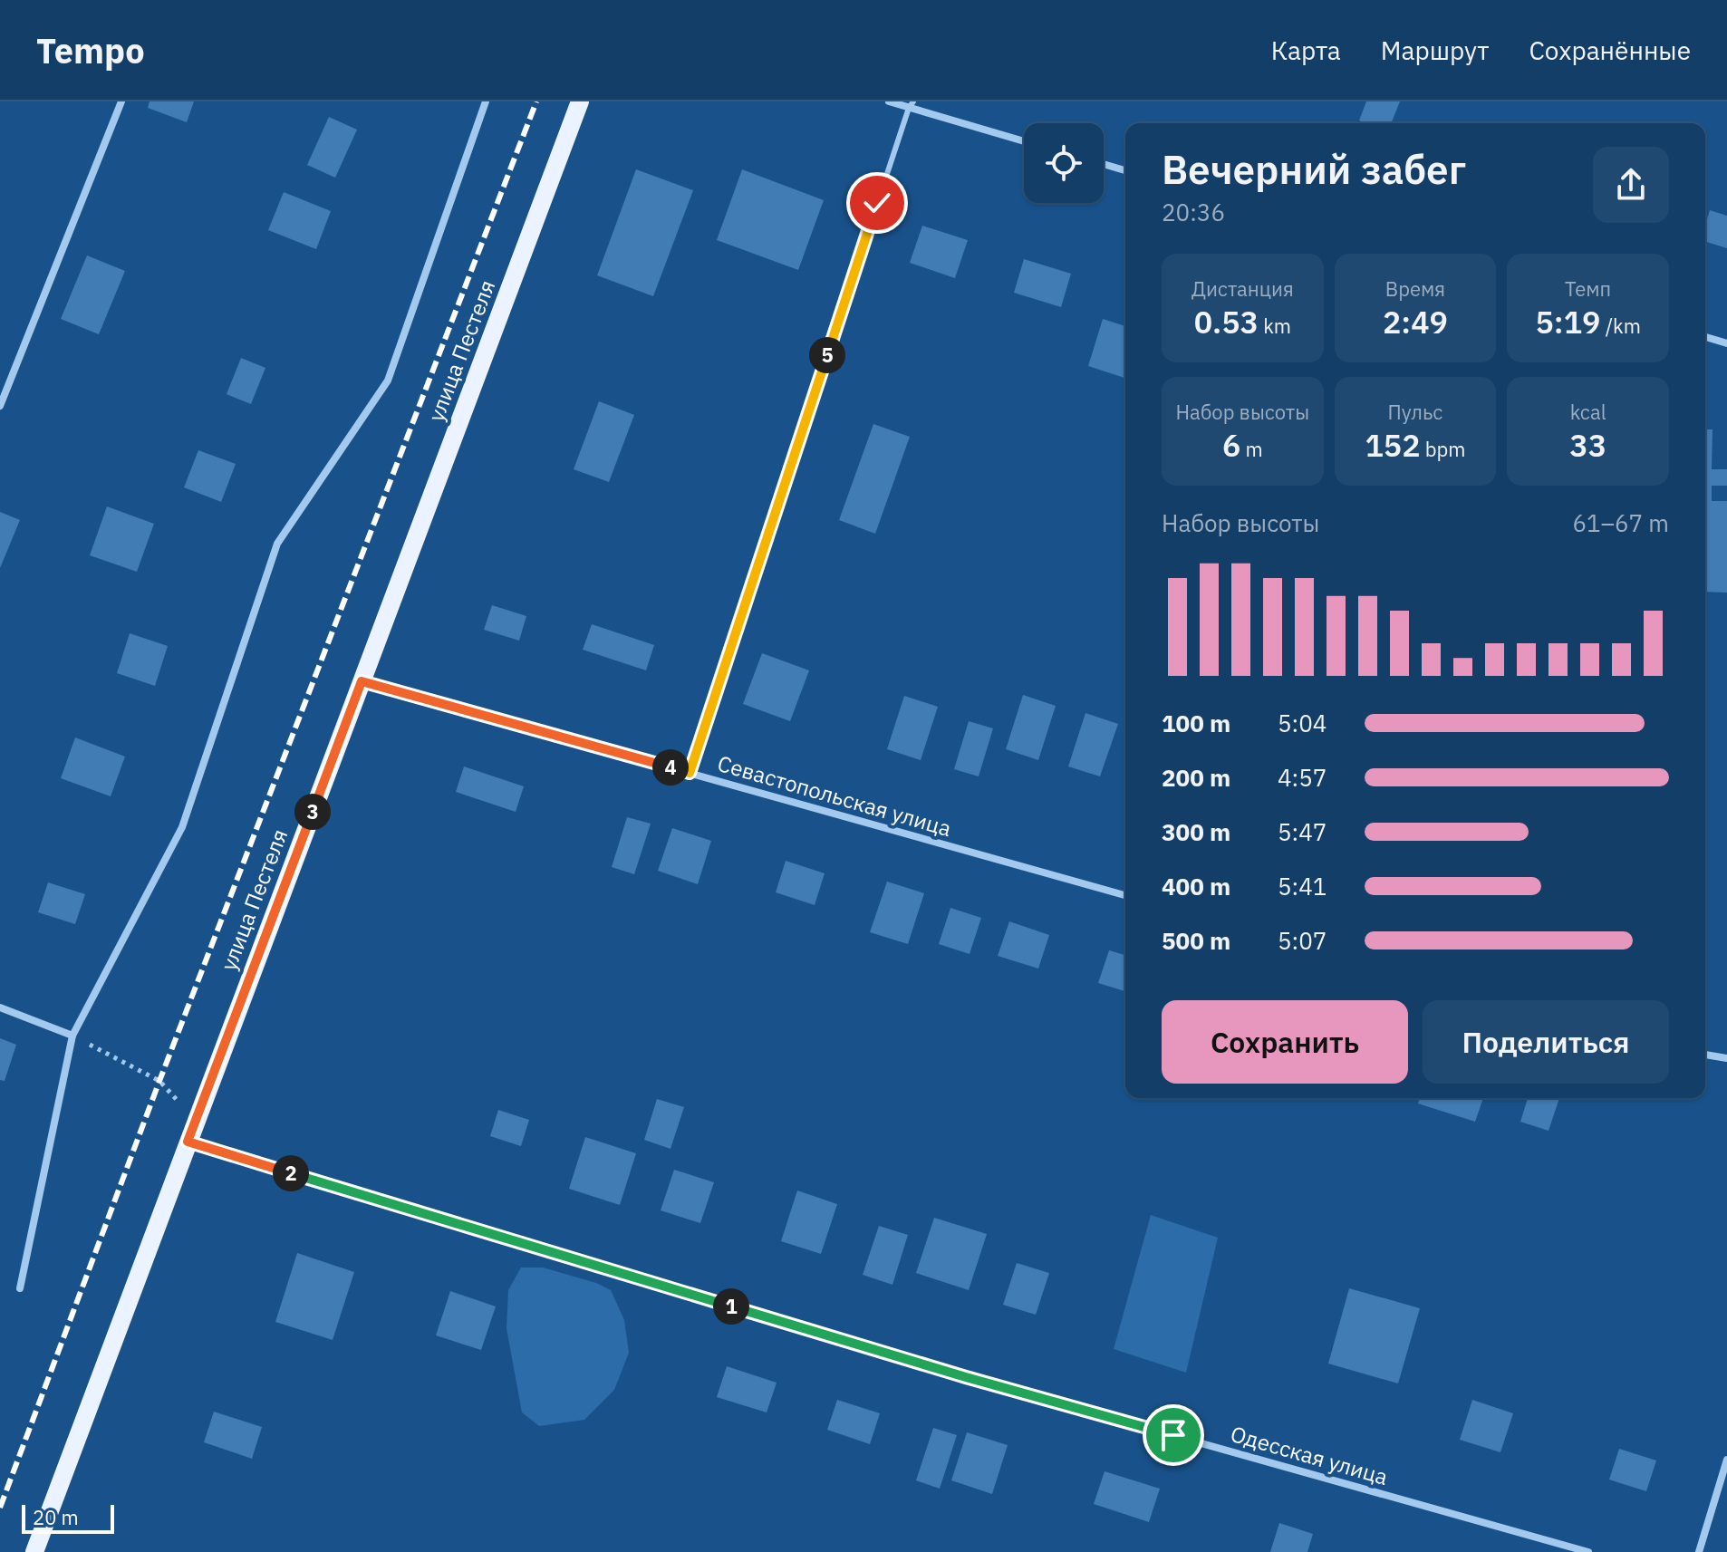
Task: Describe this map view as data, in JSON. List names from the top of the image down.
{
  "streets": {
    "main road": ["улица Пестеля"],
    "street": ["Севастопольская улица", "Одесская улица"]
  },
  "crossings": [
    ["улица Пестеля", "Севастопольская улица"],
    ["улица Пестеля", "Одесская улица"]
  ],
  "scale_bar": "20 m",
  "page": {
    "header": "Tempo",
    "nav": ["Карта", "Маршрут", "Сохранённые"],
    "heading": ["Вечерний забег", "20:36"],
    "stats": [
      ["Дистанция", "0.53 km"],
      ["Время", "2:49"],
      ["Темп", "5:19 /km"],
      ["Набор высоты", "6 m"],
      ["Пульс", "152 bpm"],
      ["kcal", "33"]
    ],
    "pins": [
      "5",
      "4",
      "3",
      "2",
      "1"
    ],
    "chart": ["Набор высоты", "61–67 m"],
    "list": [
      {
        "name": "100 m",
        "note": "5:04"
      },
      {
        "name": "200 m",
        "note": "4:57"
      },
      {
        "name": "300 m",
        "note": "5:47"
      },
      {
        "name": "400 m",
        "note": "5:41"
      },
      {
        "name": "500 m",
        "note": "5:07"
      }
    ],
    "buttons": ["Сохранить", "Поделиться"],
    "scale": "20 m"
  }
}
